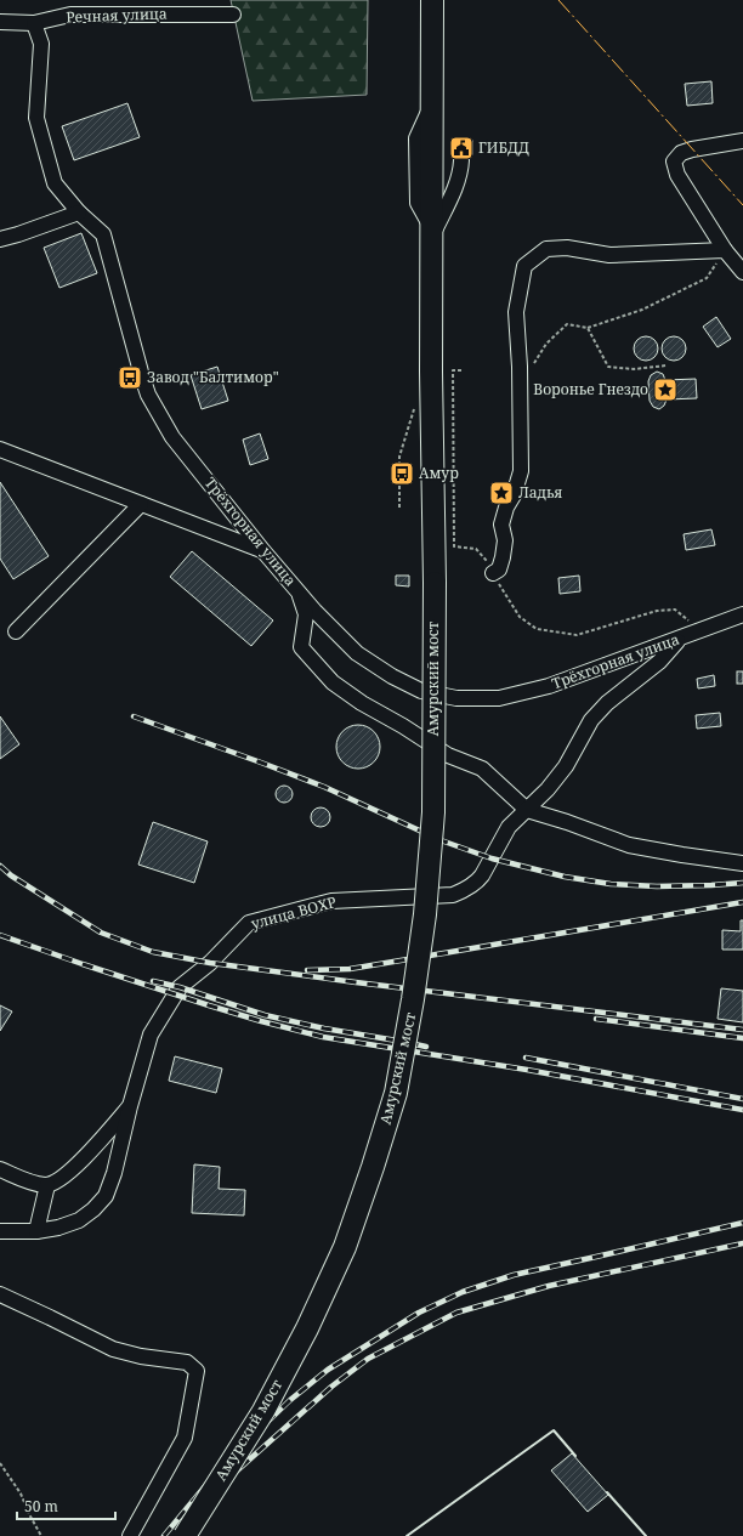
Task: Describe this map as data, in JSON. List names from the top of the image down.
{
  "streets": {
    "highway": ["Амурский мост"],
    "street": ["Речная улица", "Трёхгорная улица", "улица ВОХР"]
  },
  "crossings": [
    ["Речная улица", "Трёхгорная улица"],
    ["Трёхгорная улица", "улица ВОХР"]
  ],
  "places": {
    "public building": ["ГИБДД"],
    "bus stop": ["Завод \"Балтимор\"", "Амур"],
    "place": ["Воронье Гнездо", "Ладья"]
  },
  "scale_bar": "50 m"
}
